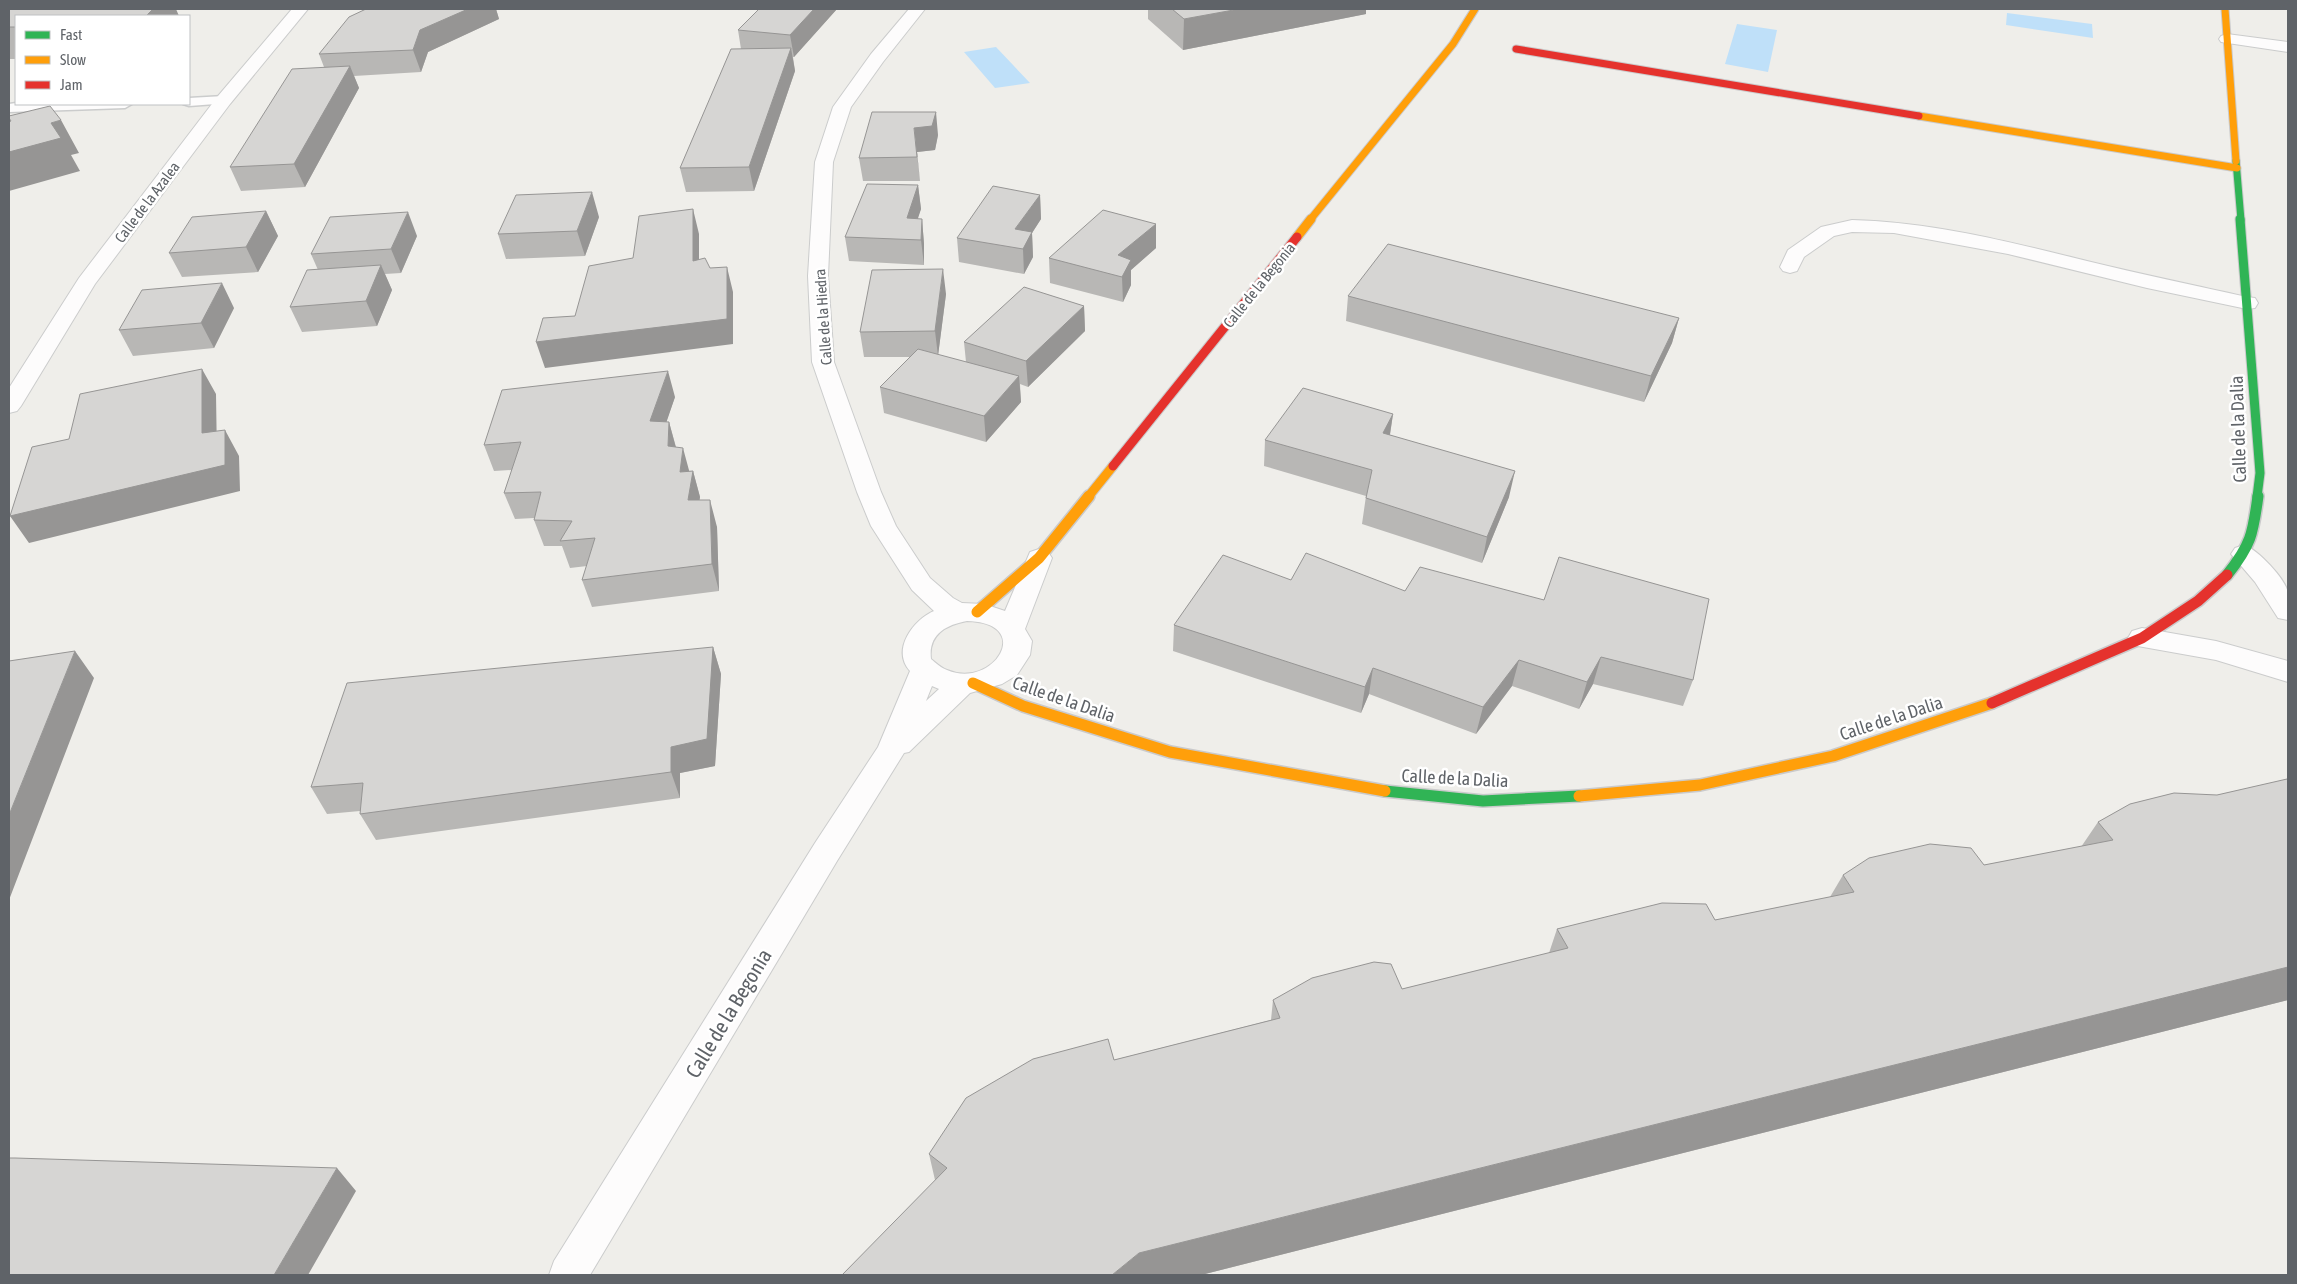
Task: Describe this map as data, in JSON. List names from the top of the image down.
{
  "streets": {
    "street": [
      "Calle de la Azalea",
      "Calle de la Begonia",
      "Calle de la Hiedra",
      "Calle de la Dalia"
    ]
  },
  "crossings": [
    ["Calle de la Begonia", "Calle de la Hiedra"],
    ["Calle de la Begonia", "Calle de la Dalia"],
    ["Calle de la Hiedra", "Calle de la Dalia"]
  ],
  "legend": ["Fast", "Slow", "Jam"]
}
